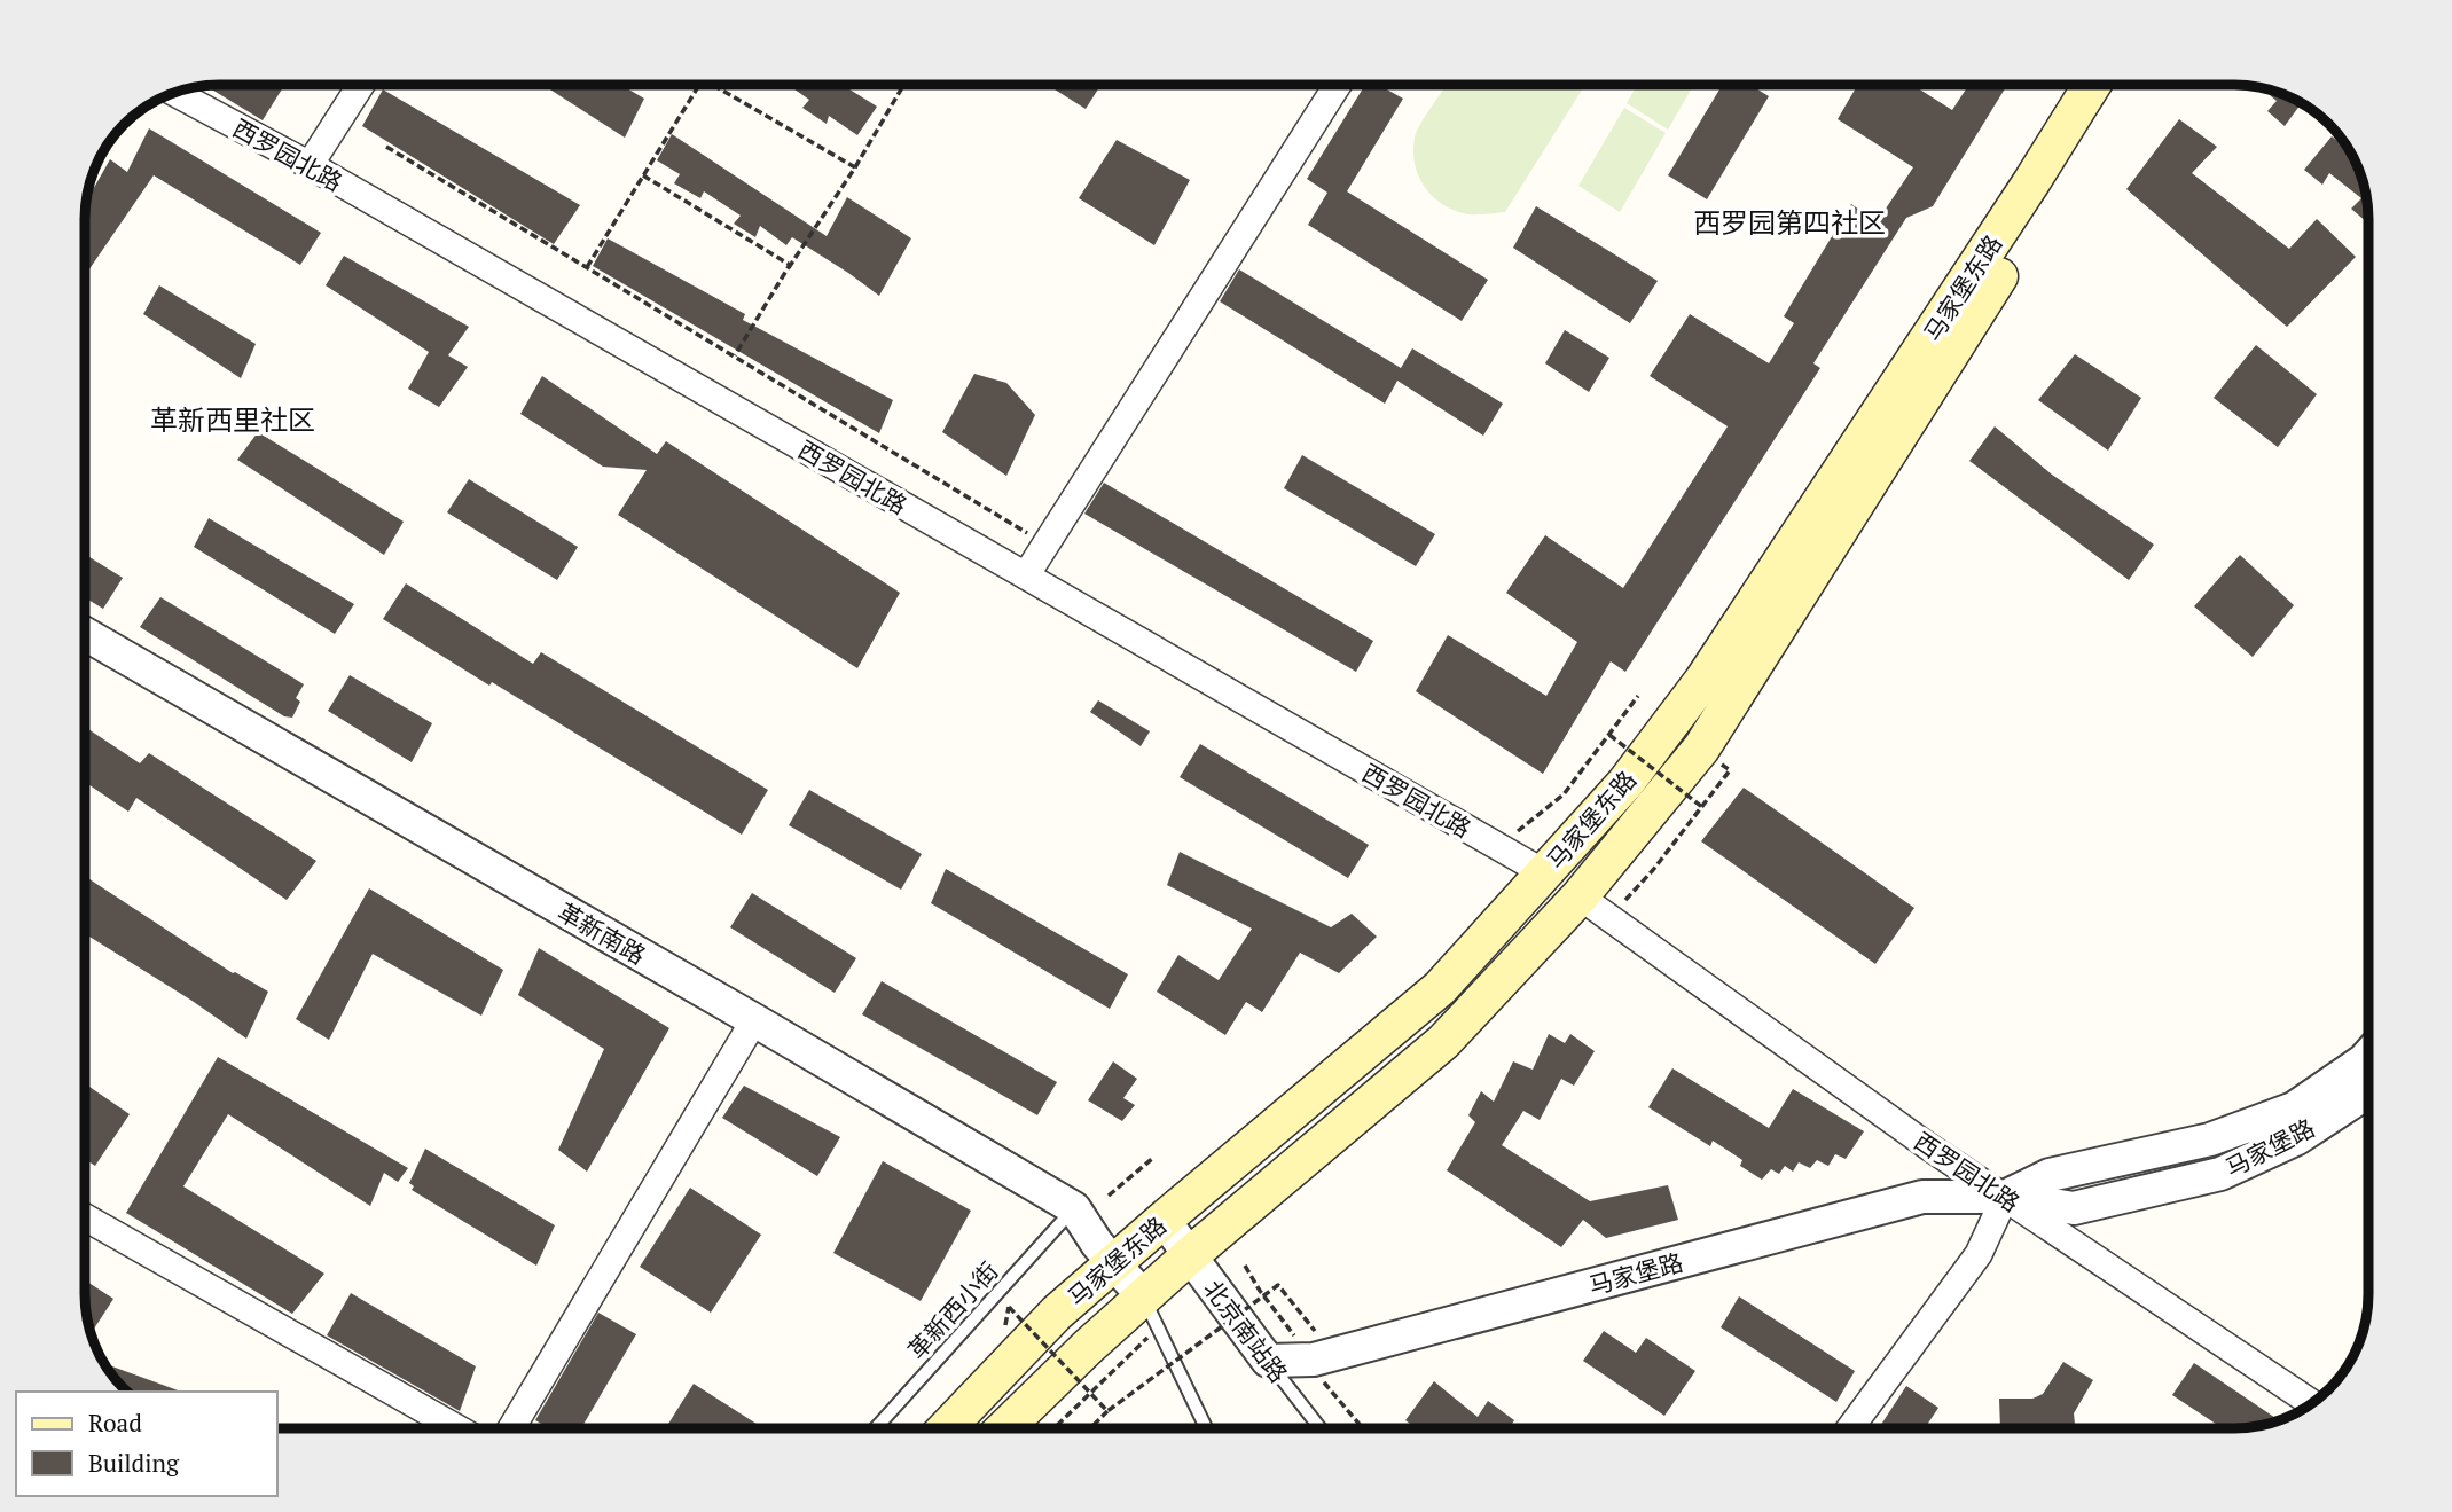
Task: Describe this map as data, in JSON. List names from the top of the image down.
{
  "streets": {
    "main road": ["马家堡东路"],
    "street": [
      "西罗园北路",
      "革新南路",
      "马家堡路",
      "北京南站路"
    ],
    "lane": ["革新西小街"]
  },
  "crossings": [
    ["西罗园北路", "马家堡东路"],
    ["西罗园北路", "马家堡路"],
    ["马家堡东路", "革新南路"],
    ["马家堡东路", "北京南站路"],
    ["革新南路", "革新西小街"],
    ["马家堡路", "北京南站路"]
  ],
  "districts": ["西罗园第四社区", "革新西里社区"],
  "legend": ["Road", "Building"]
}
